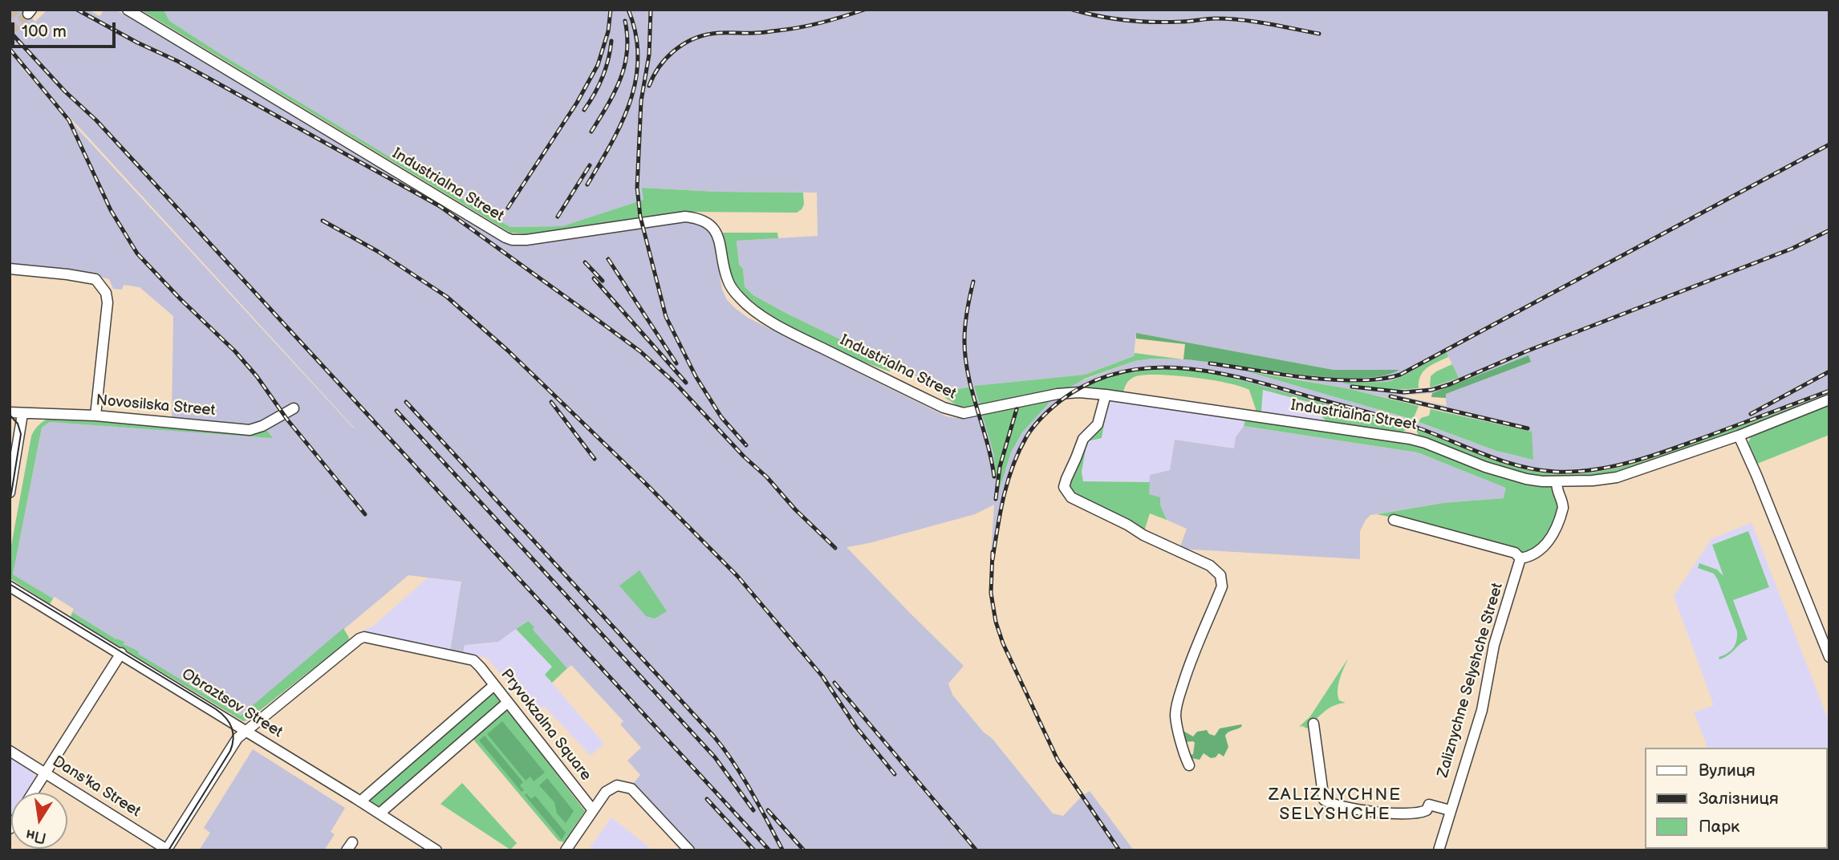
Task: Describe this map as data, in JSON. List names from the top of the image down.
{
  "streets": {
    "street": [
      "Industrialna Street",
      "Novosilska Street",
      "Zaliznychne Selyshche Street",
      "Obraztsov Street",
      "Pryvokzalna Square",
      "Dans'ka Street"
    ]
  },
  "crossings": [
    ["Obraztsov Street", "Pryvokzalna Square"]
  ],
  "districts": ["ZALIZNYCHNE SELYSHCHE"],
  "legend": ["Вулиця", "Залізниця", "Парк"],
  "scale_bar": "100 m",
  "north": "bottom"
}
